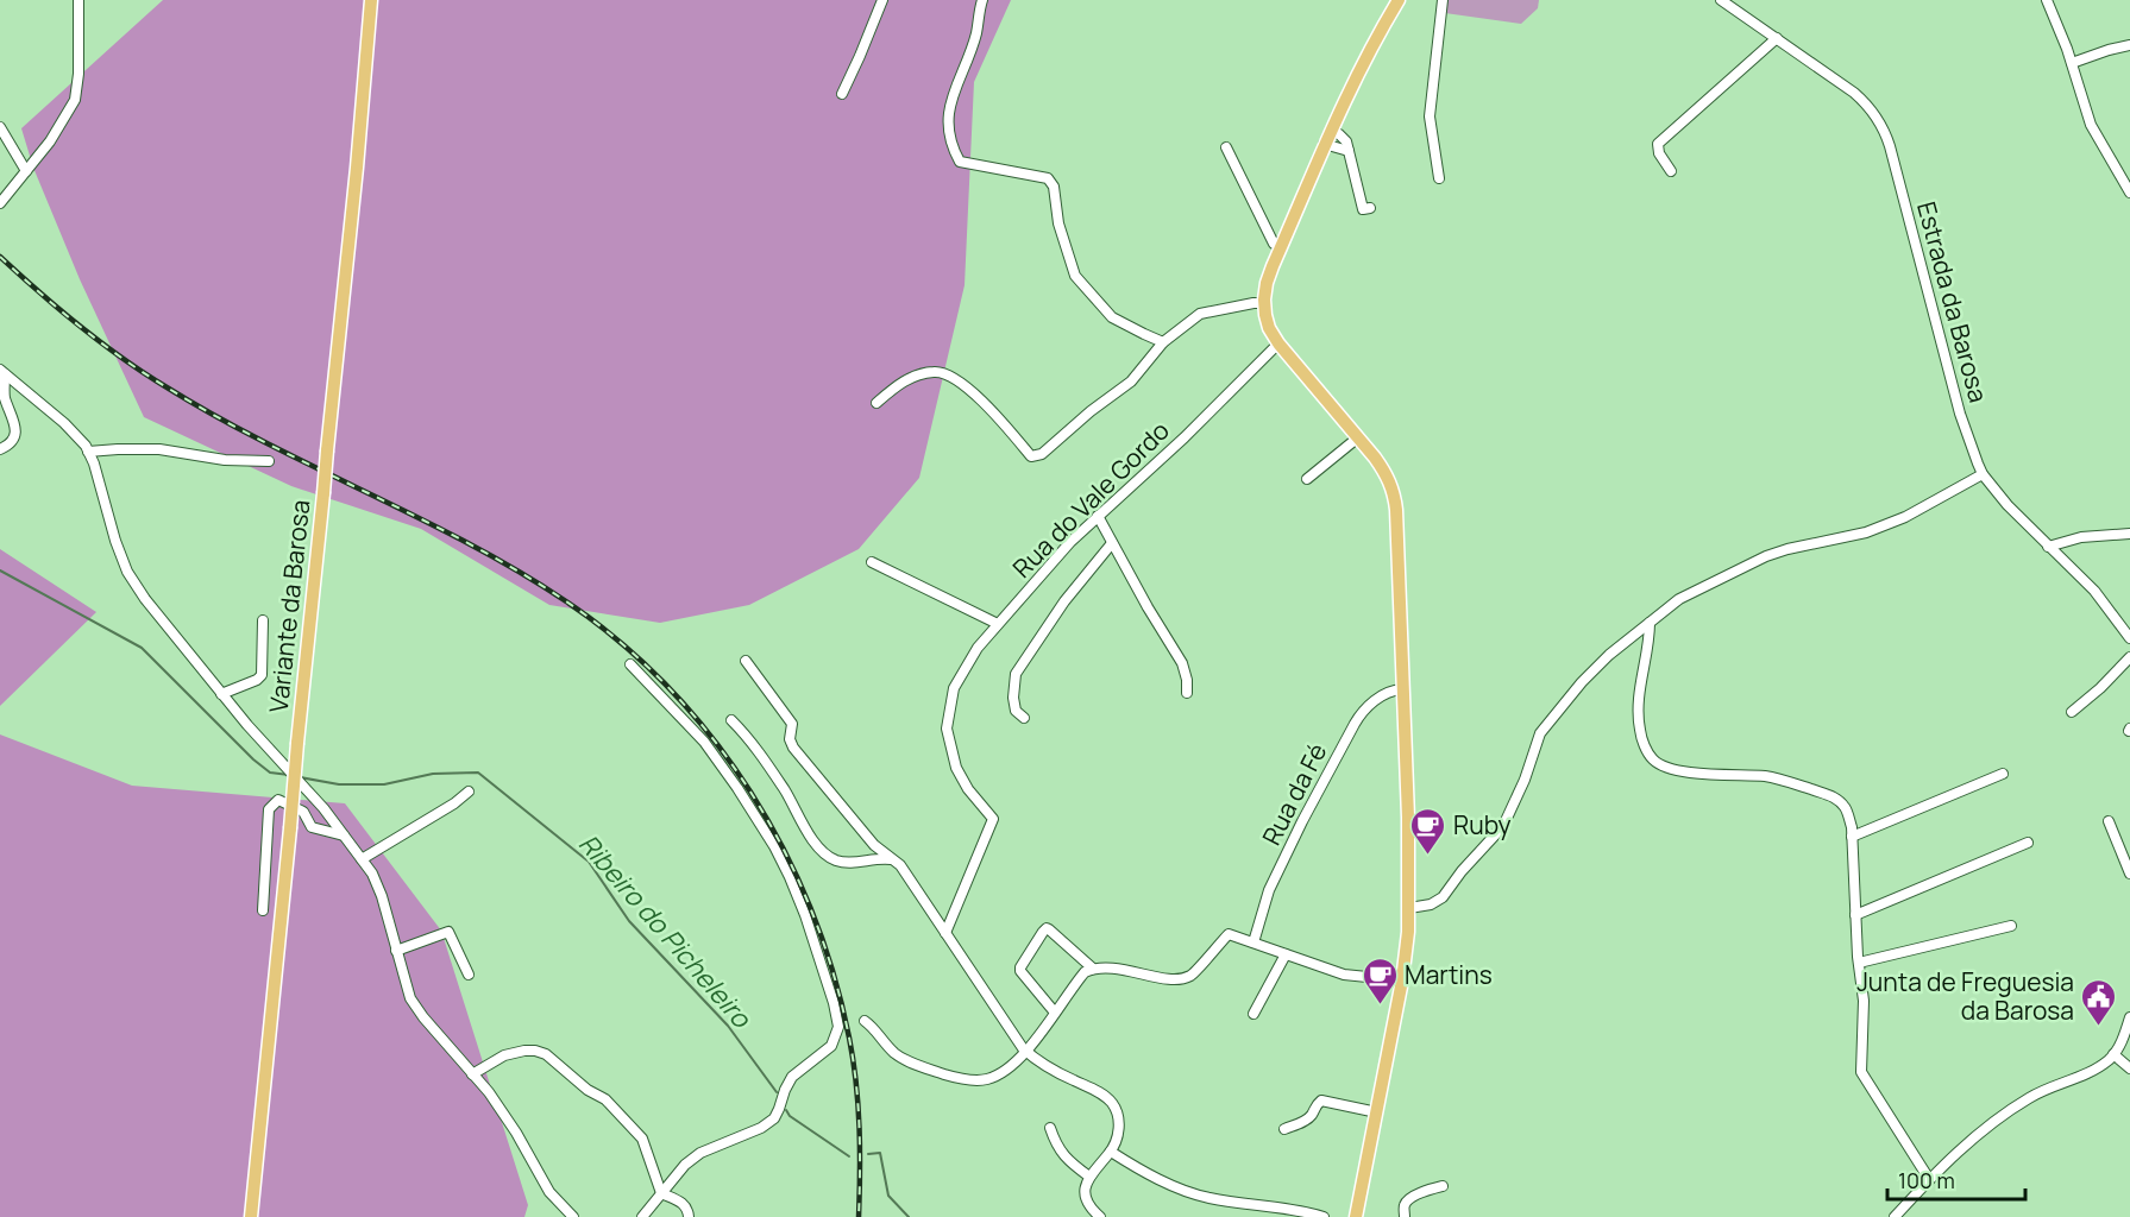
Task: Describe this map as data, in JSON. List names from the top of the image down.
{
  "streets": {
    "main road": ["Variante da Barosa"],
    "street": ["Estrada da Barosa", "Rua do Vale Gordo", "Rua da Fé"]
  },
  "water": ["Ribeiro do Picheleiro"],
  "places": {
    "cafe": ["Ruby", "Martins"],
    "public building": ["Junta de Freguesia da Barosa"]
  },
  "scale_bar": "100 m"
}
